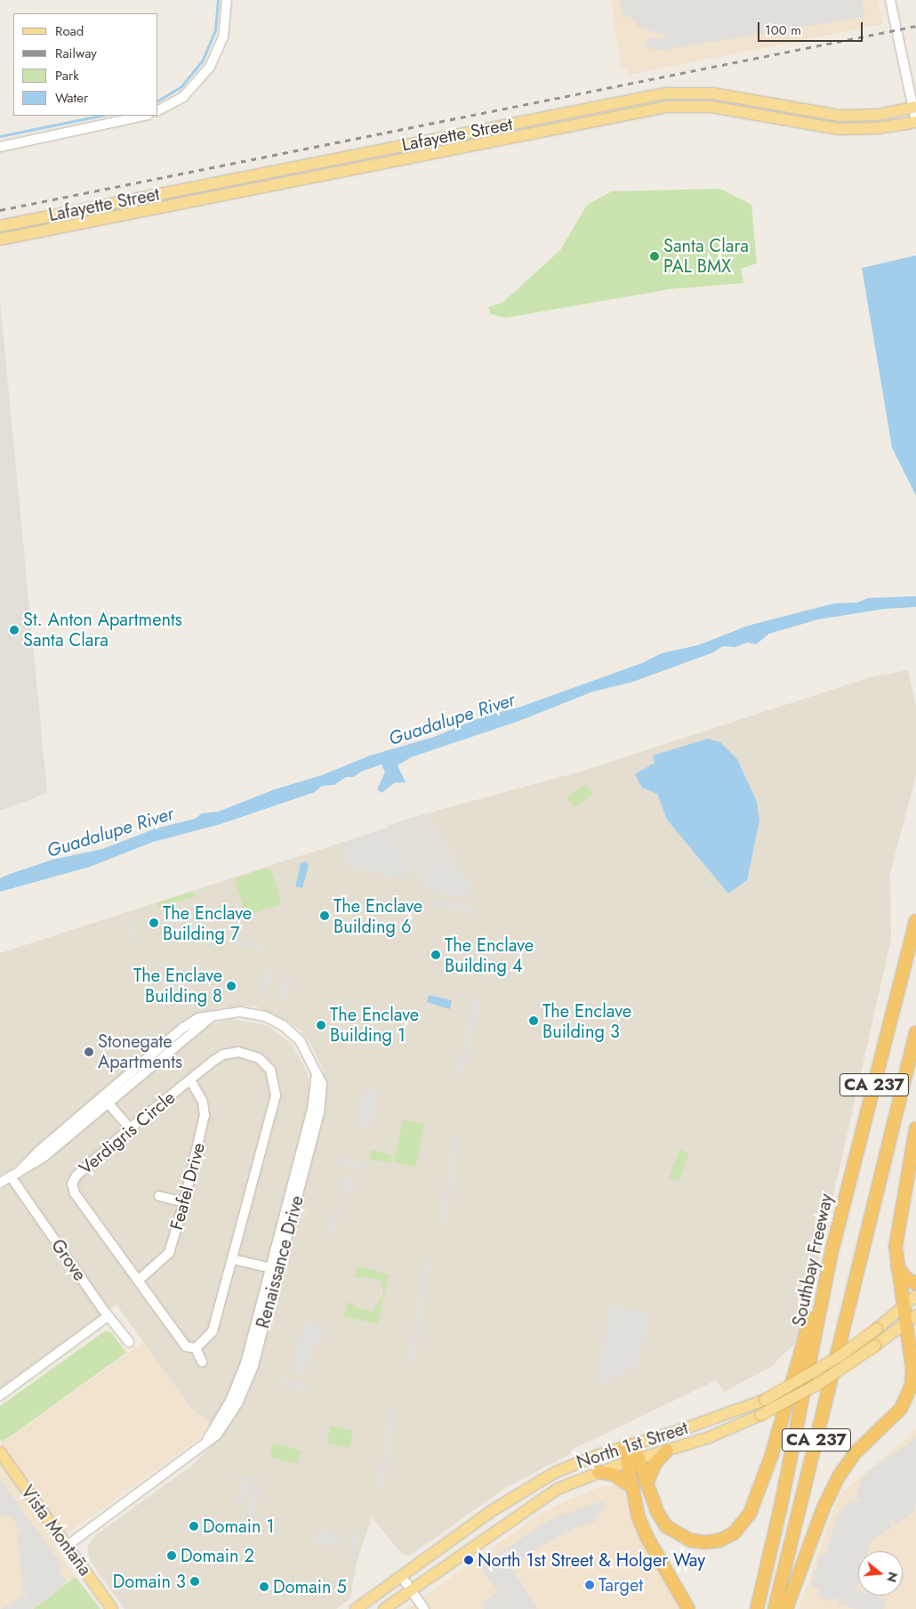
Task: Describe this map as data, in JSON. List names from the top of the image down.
{
  "streets": {
    "highway": ["CA 237", "Southbay Freeway"],
    "main road": ["Lafayette Street", "North 1st Street", "Vista Montaña"],
    "street": [
      "Verdigris Circle",
      "Feafel Drive",
      "Grove",
      "Renaissance Drive"
    ]
  },
  "crossings": [
    ["Verdigris Circle", "Feafel Drive"],
    ["Grove", "Renaissance Drive"],
    ["Renaissance Drive", "Vista Montaña"]
  ],
  "water": ["Guadalupe River"],
  "places": [
    "Santa Clara PAL BMX",
    "St. Anton Apartments Santa Clara",
    "The Enclave Building 6",
    "The Enclave Building 7",
    "The Enclave Building 4",
    "The Enclave Building 8",
    "The Enclave Building 3",
    "The Enclave Building 1",
    "Stonegate Apartments",
    "Domain 1",
    "Domain 2",
    "North 1st Street & Holger Way",
    "Domain 3",
    "Target",
    "Domain 5"
  ],
  "legend": [
    "Road",
    "Railway",
    "Park",
    "Water"
  ],
  "scale_bar": "100 m",
  "north": "right"
}
